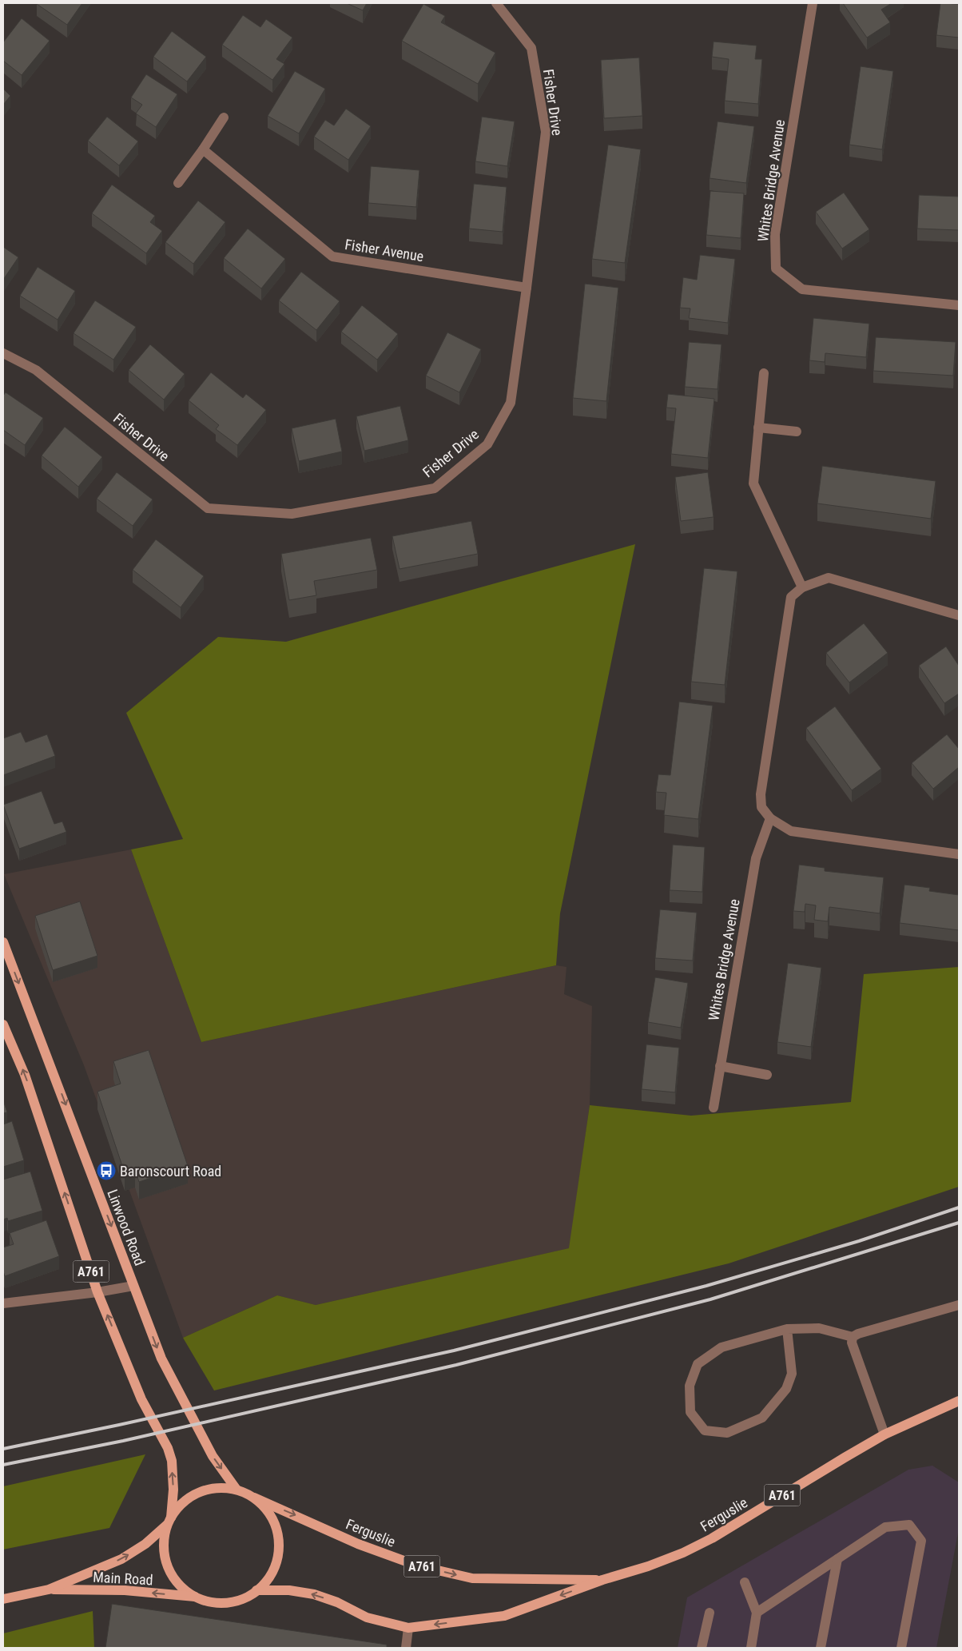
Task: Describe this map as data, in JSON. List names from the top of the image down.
{
  "streets": {
    "main road": [
      "Linwood Road",
      "A761",
      "Ferguslie",
      "Main Road"
    ],
    "street": ["Fisher Drive", "Whites Bridge Avenue", "Fisher Avenue"]
  },
  "crossings": [
    ["Fisher Drive", "Fisher Avenue"],
    ["Linwood Road", "A761"],
    ["Linwood Road", "Ferguslie"],
    ["Linwood Road", "Main Road"],
    ["A761", "Ferguslie"],
    ["A761", "Main Road"],
    ["Ferguslie", "Main Road"]
  ],
  "places": {
    "bus stop": ["Baronscourt Road"]
  }
}
